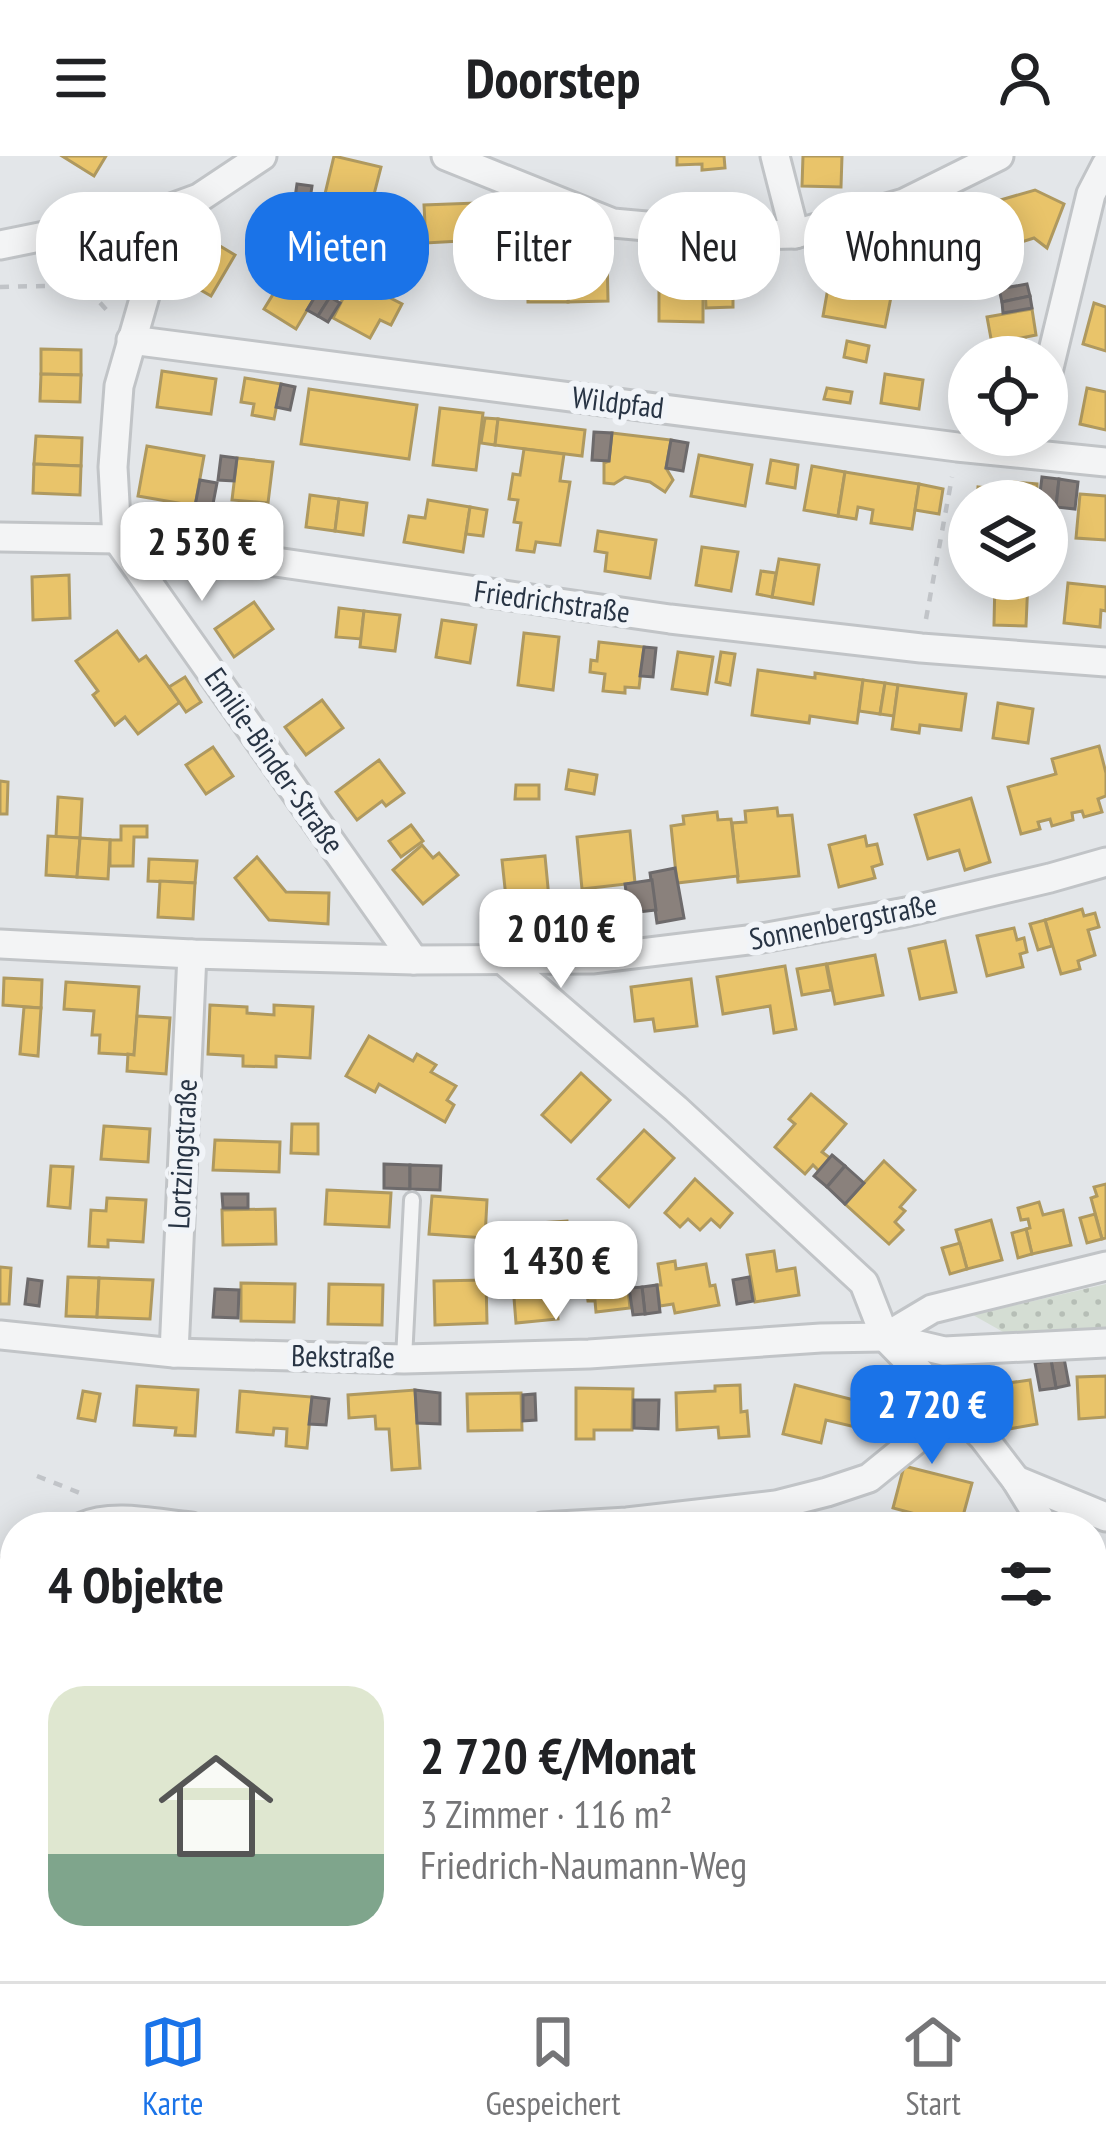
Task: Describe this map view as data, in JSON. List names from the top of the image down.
{
  "streets": {
    "street": [
      "Wildpfad",
      "Friedrichstraße",
      "Emilie-Binder-Straße",
      "Sonnenbergstraße",
      "Lortzingstraße",
      "Bekstraße"
    ]
  },
  "crossings": [
    ["Friedrichstraße", "Emilie-Binder-Straße"],
    ["Emilie-Binder-Straße", "Sonnenbergstraße"],
    ["Sonnenbergstraße", "Lortzingstraße"],
    ["Lortzingstraße", "Bekstraße"]
  ],
  "page": {
    "header": "Doorstep",
    "chip": [
      "Kaufen",
      "Mieten",
      "Filter",
      "Neu",
      "Wohnung"
    ],
    "price": [
      "2 530 €",
      "2 010 €",
      "1 430 €",
      "2 720 €"
    ],
    "heading": "4 Objekte",
    "list": [
      {
        "name": "2 720 €/Monat",
        "note": "3 Zimmer · 116 m² · Friedrich-Naumann-Weg"
      }
    ],
    "tabs": ["Karte", "Gespeichert", "Start"]
  }
}
